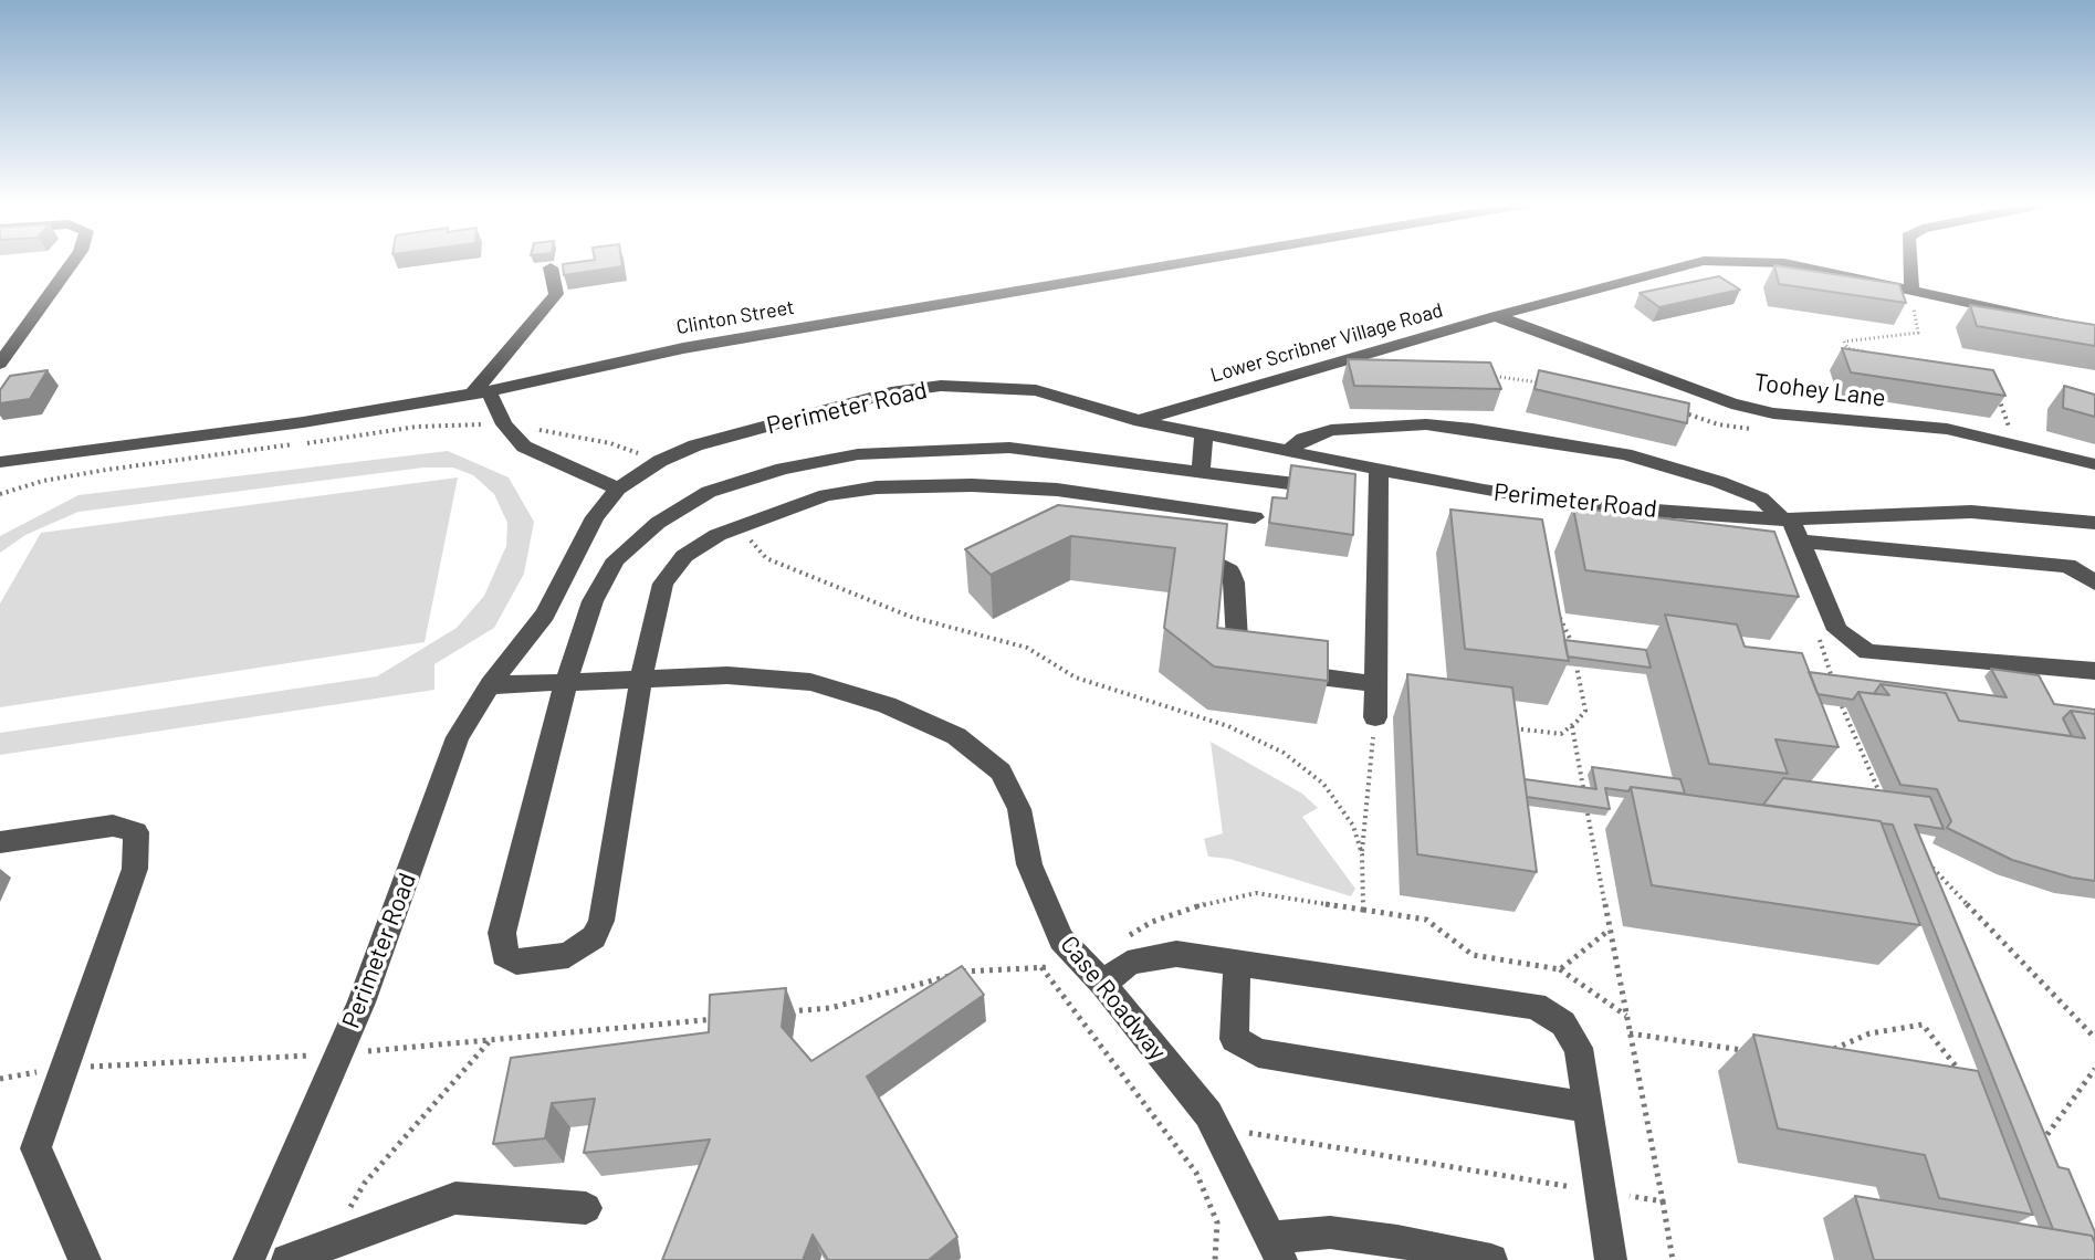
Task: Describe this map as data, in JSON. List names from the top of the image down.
{
  "streets": {
    "street": [
      "Clinton Street",
      "Lower Scribner Village Road",
      "Toohey Lane",
      "Perimeter Road",
      "Case Roadway"
    ]
  },
  "crossings": [
    ["Lower Scribner Village Road", "Toohey Lane"],
    ["Lower Scribner Village Road", "Perimeter Road"],
    ["Perimeter Road", "Case Roadway"]
  ]
}
